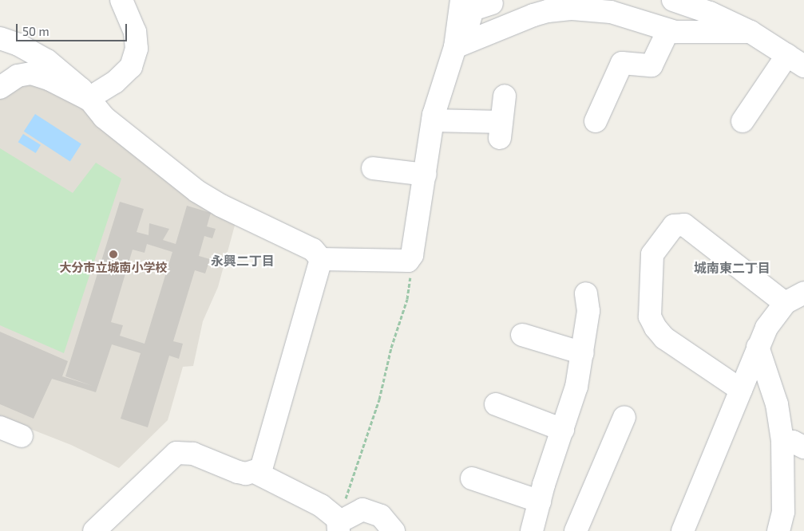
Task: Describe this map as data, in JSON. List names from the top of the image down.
{
  "districts": ["永興二丁目", "城南東二丁目"],
  "places": ["大分市立城南小学校"],
  "scale_bar": "50 m"
}
